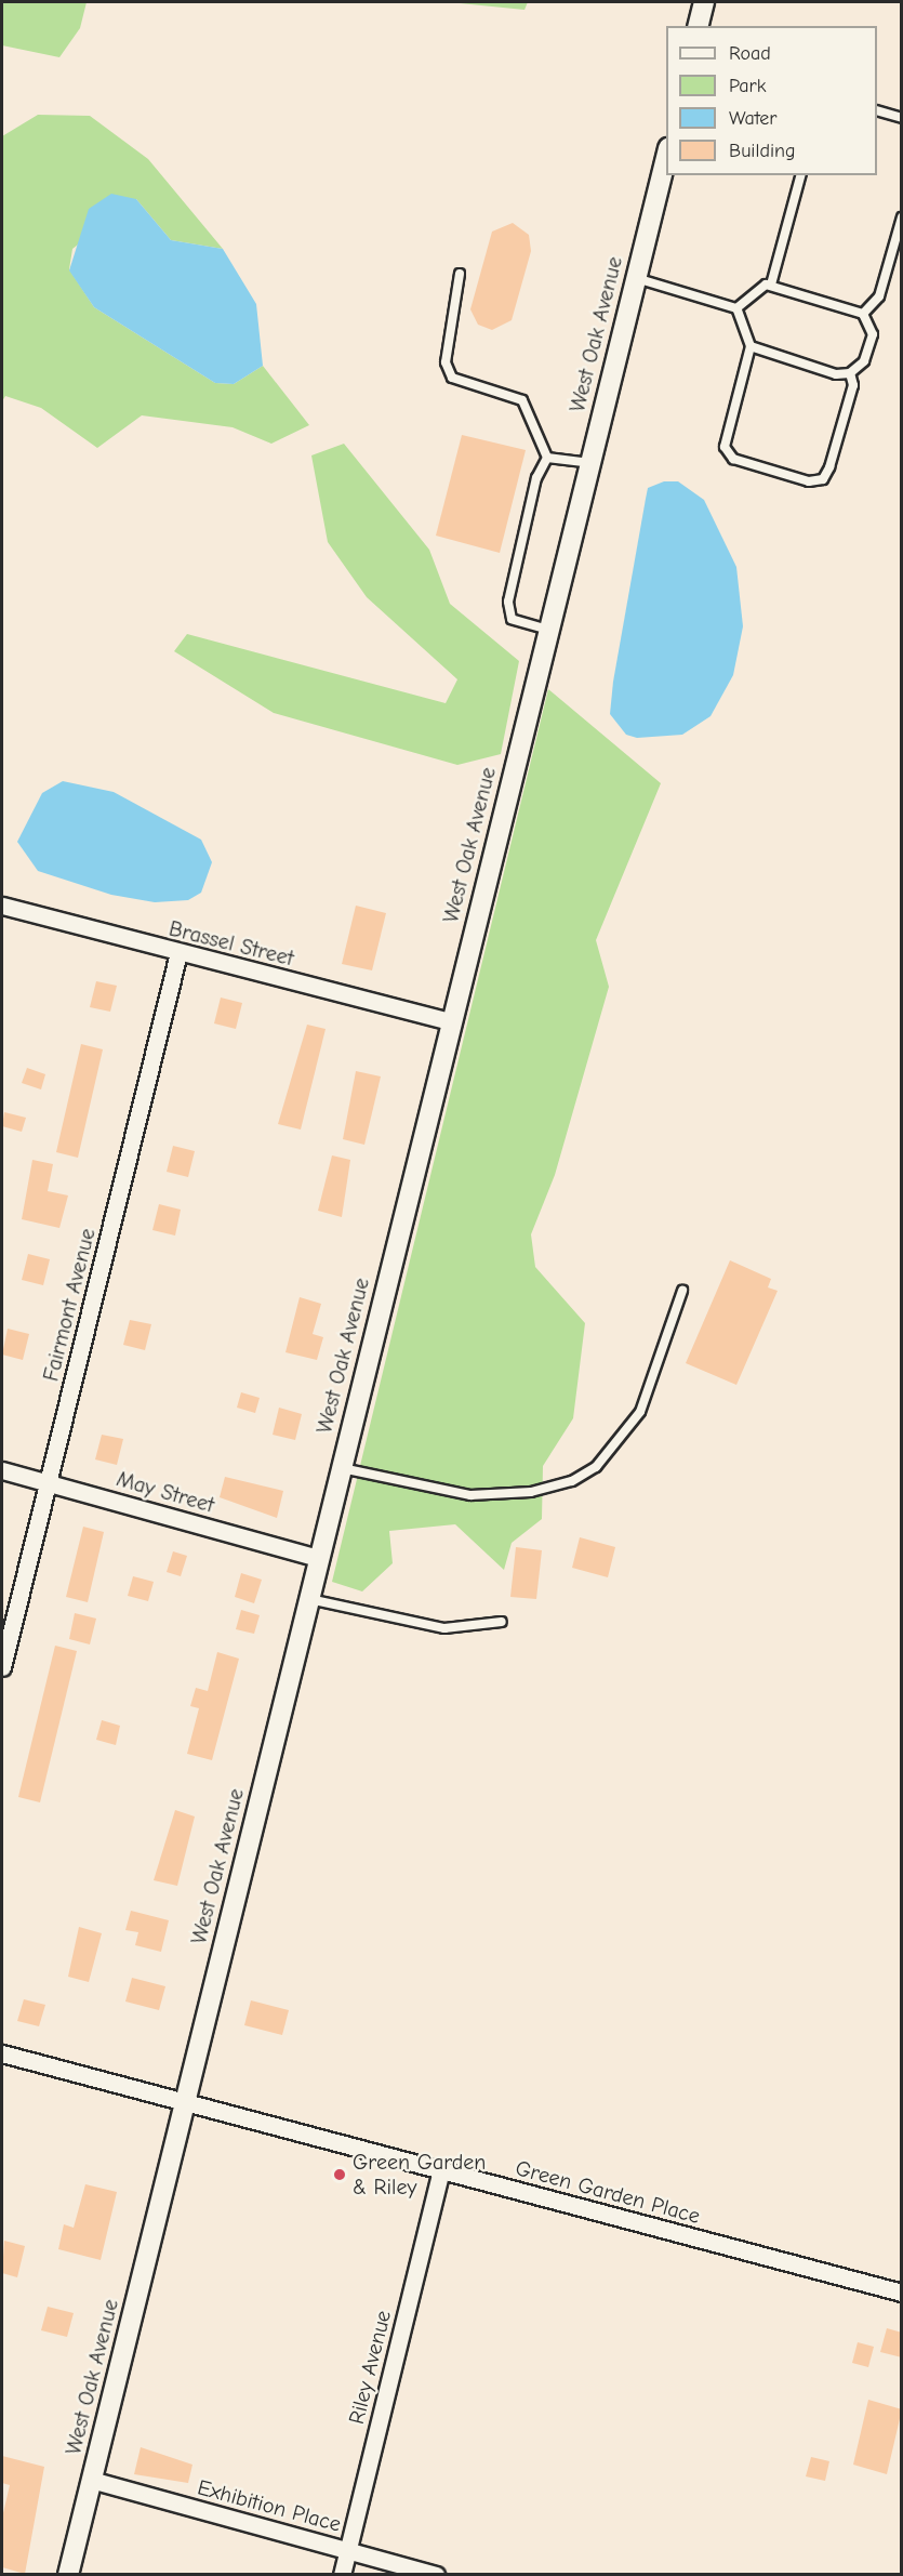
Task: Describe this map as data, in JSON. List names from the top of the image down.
{
  "streets": {
    "street": [
      "West Oak Avenue",
      "Brassel Street",
      "Fairmont Avenue",
      "May Street",
      "Green Garden Place",
      "Riley Avenue",
      "Exhibition Place"
    ]
  },
  "crossings": [
    ["West Oak Avenue", "Brassel Street"],
    ["West Oak Avenue", "May Street"],
    ["West Oak Avenue", "Green Garden Place"],
    ["West Oak Avenue", "Exhibition Place"],
    ["Brassel Street", "Fairmont Avenue"],
    ["Fairmont Avenue", "May Street"],
    ["Green Garden Place", "Riley Avenue"],
    ["Riley Avenue", "Exhibition Place"]
  ],
  "places": ["Green Garden & Riley"],
  "legend": [
    "Road",
    "Park",
    "Water",
    "Building"
  ]
}
